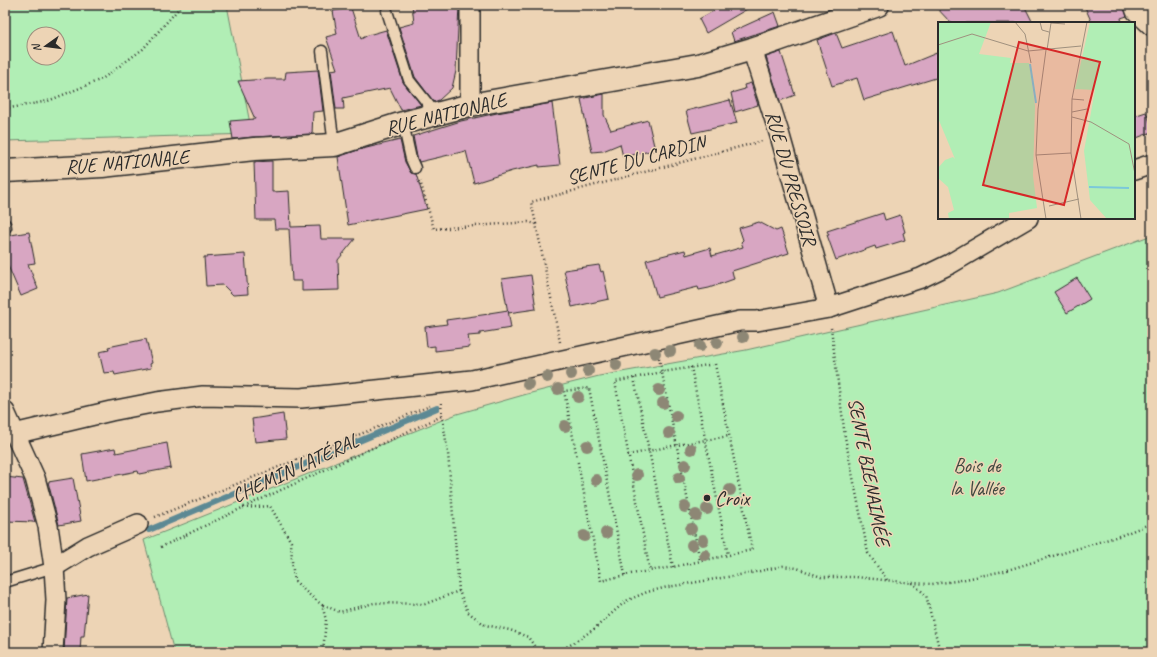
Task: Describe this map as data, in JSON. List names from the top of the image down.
{
  "streets": {
    "street": ["RUE NATIONALE", "RUE DU PRESSOIR"],
    "path": ["SENTE DU CARDIN", "CHEMIN LATÉRAL", "SENTE BIENAIMÉE"]
  },
  "crossings": [
    ["RUE NATIONALE", "RUE DU PRESSOIR"],
    ["RUE DU PRESSOIR", "SENTE BIENAIMÉE"]
  ],
  "parks": ["Bois de la Vallée"],
  "places": ["Croix"],
  "north": "left"
}
